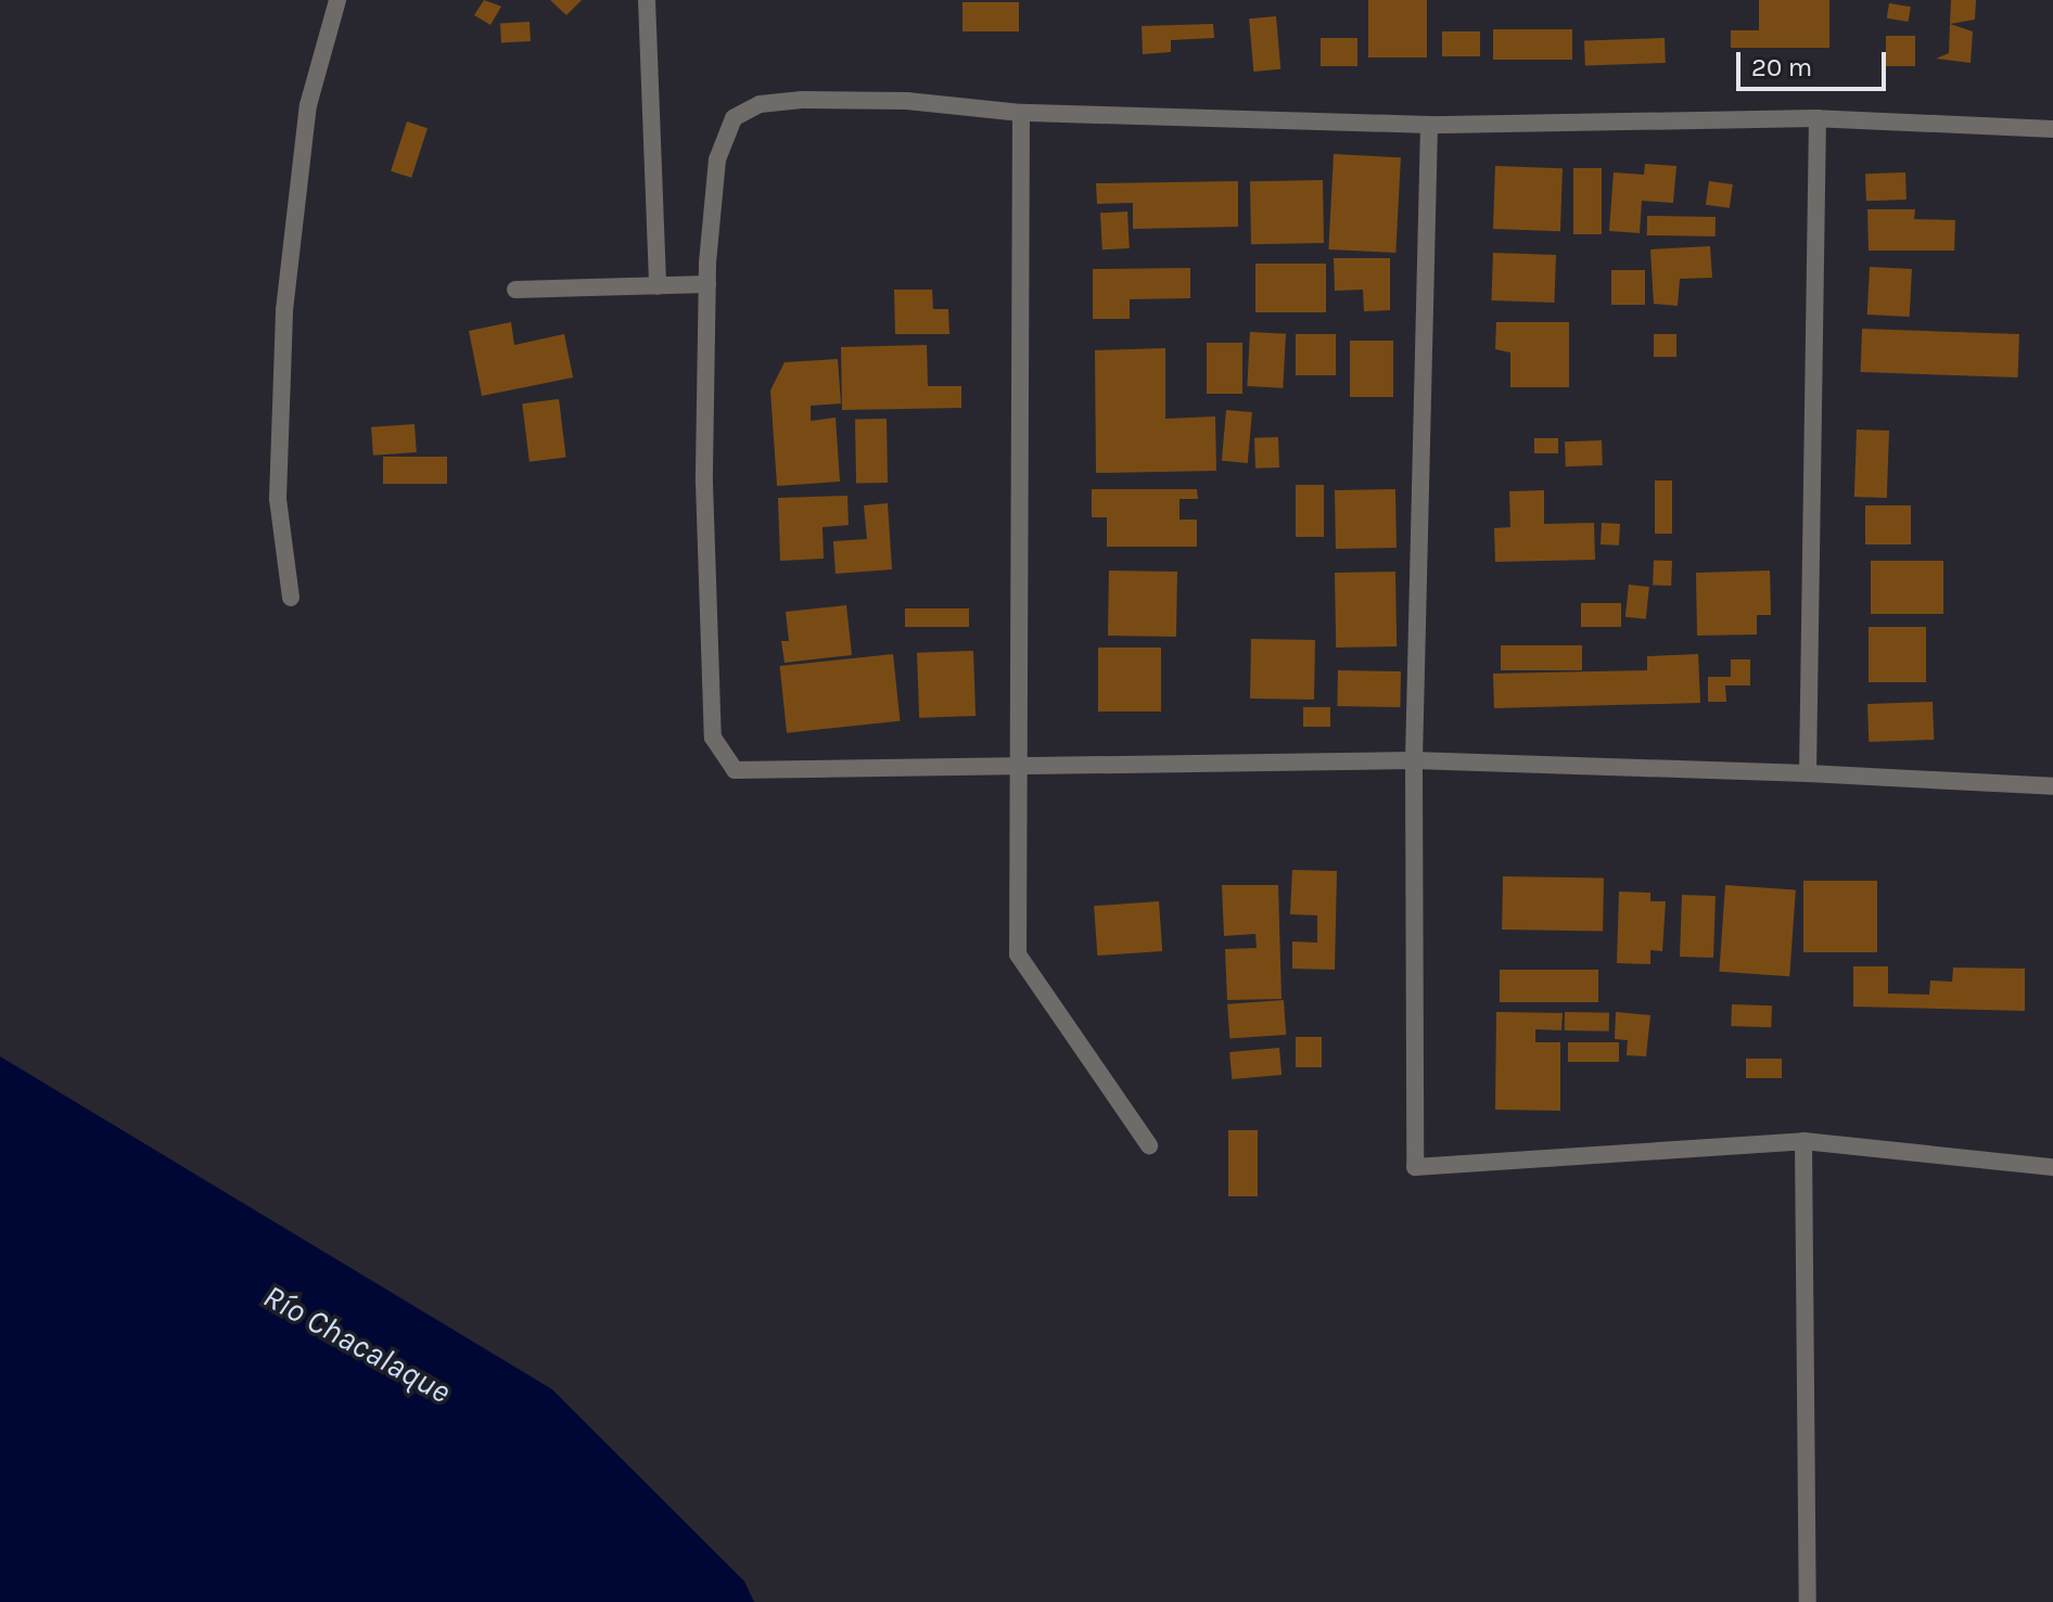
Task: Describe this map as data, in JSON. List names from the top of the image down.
{
  "water": ["Río Chacalaque"],
  "scale_bar": "20 m"
}
